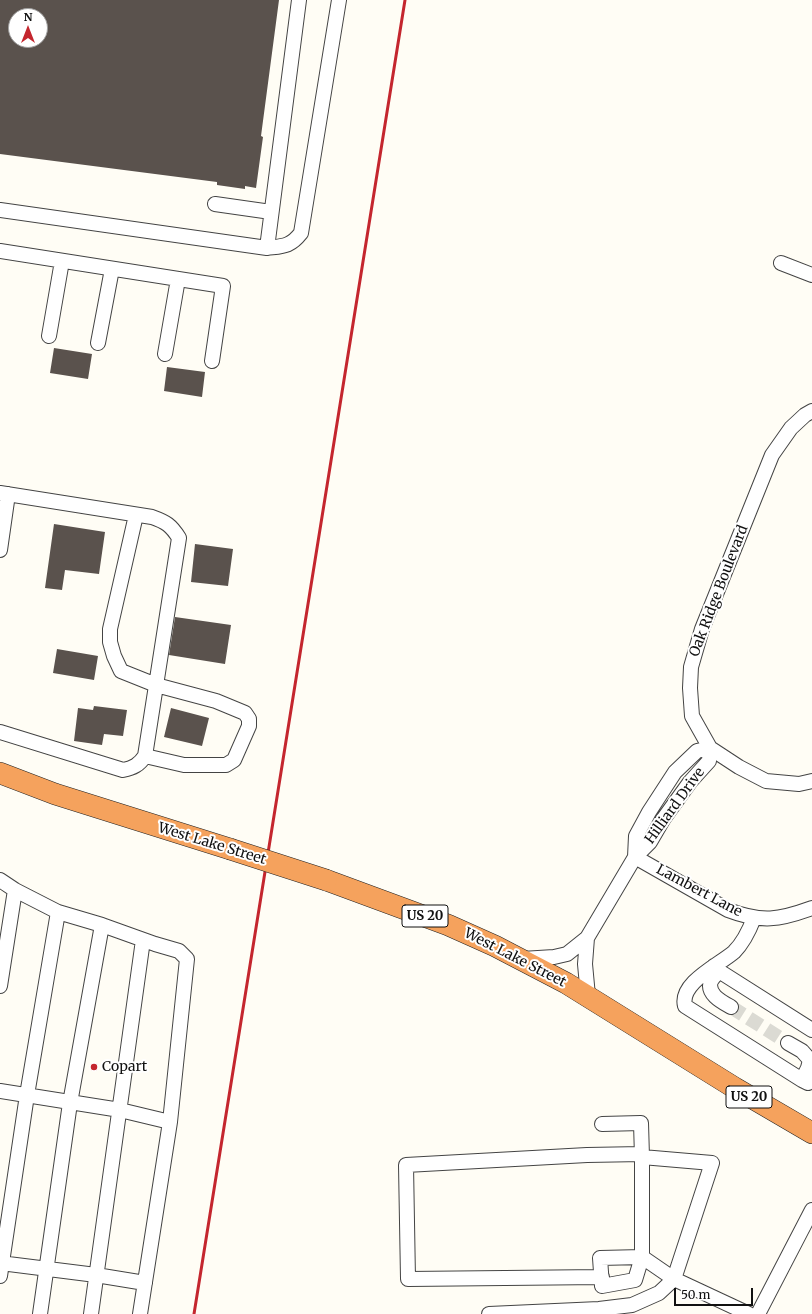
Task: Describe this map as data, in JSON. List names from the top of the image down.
{
  "streets": {
    "highway": ["West Lake Street", "US 20"],
    "street": ["Oak Ridge Boulevard", "Hilliard Drive", "Lambert Lane"]
  },
  "crossings": [
    ["Oak Ridge Boulevard", "Hilliard Drive"],
    ["Hilliard Drive", "West Lake Street"],
    ["Hilliard Drive", "Lambert Lane"]
  ],
  "places": ["Copart"],
  "scale_bar": "50 m",
  "north": "top"
}
